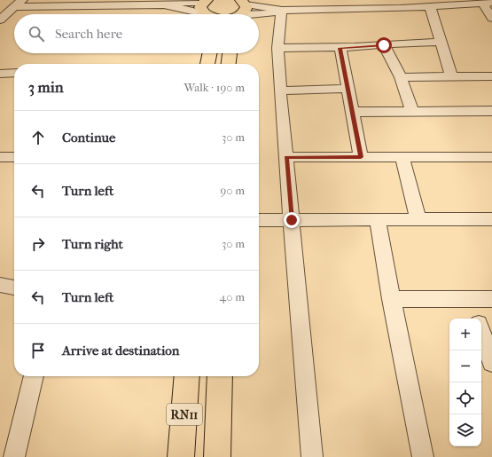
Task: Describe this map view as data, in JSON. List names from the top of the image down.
{
  "streets": {
    "main road": ["RN11"]
  },
  "page": {
    "search": "Search here",
    "heading": ["3 min", "Walk · 190 m"],
    "list": [
      ["Continue", "30 m"],
      ["Turn left", "90 m"],
      ["Turn right", "30 m"],
      ["Turn left", "40 m"],
      "Arrive at destination"
    ],
    "map_buttons": ["+", "−"]
  }
}
